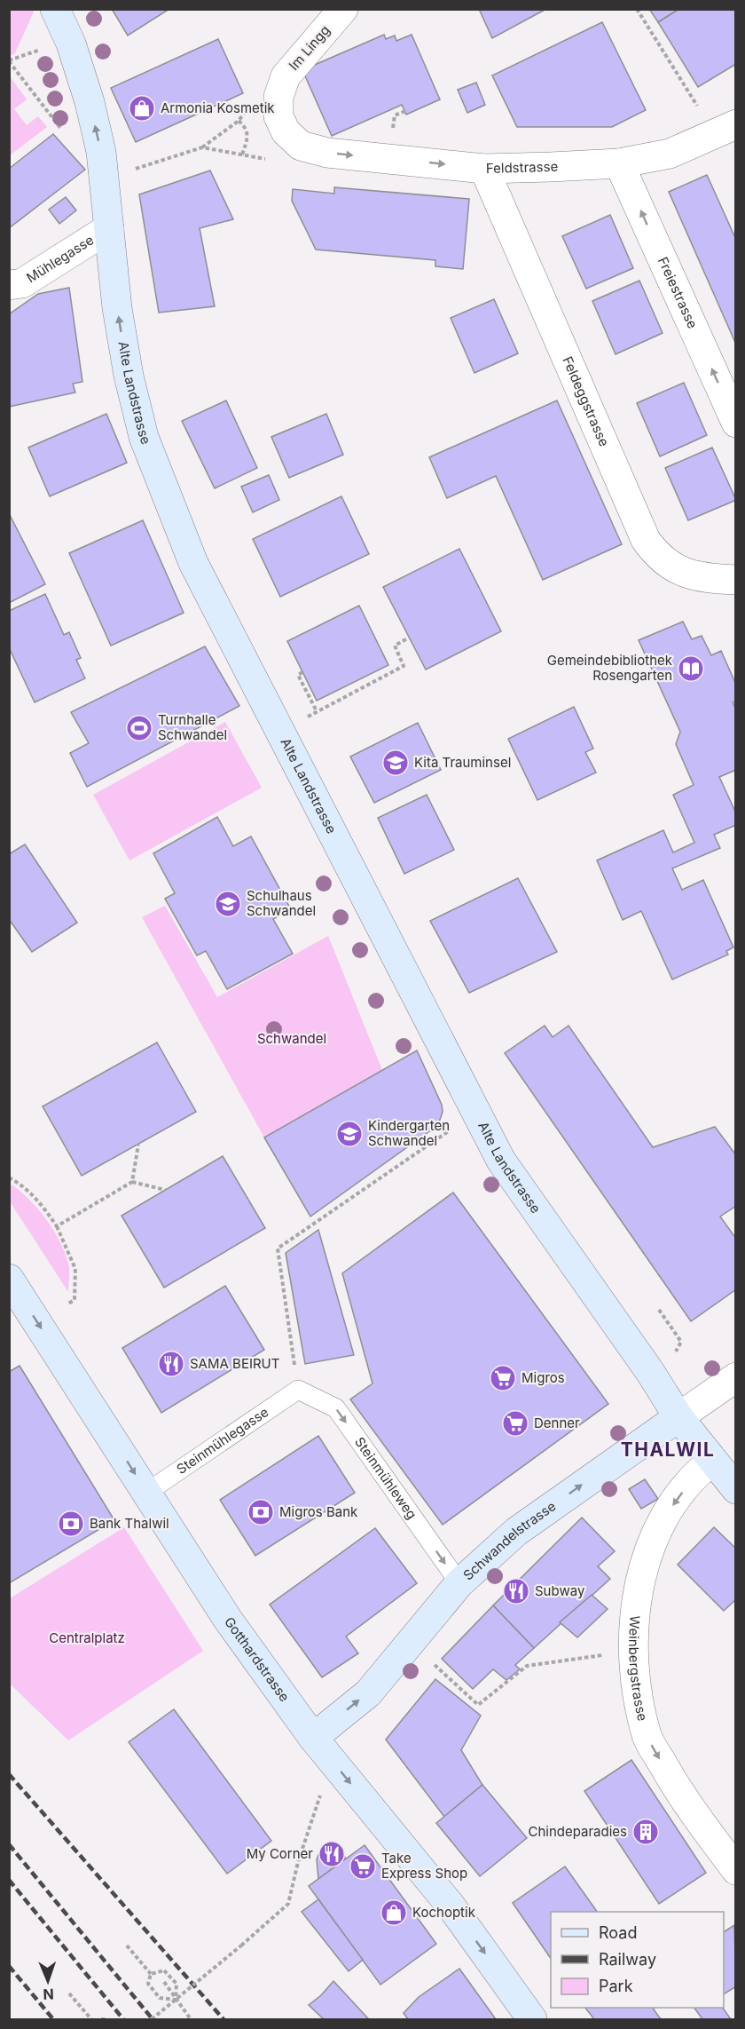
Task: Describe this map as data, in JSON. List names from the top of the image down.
{
  "streets": {
    "street": [
      "Im Lingg",
      "Feldstrasse",
      "Mühlegasse",
      "Freiestrasse",
      "Alte Landstrasse",
      "Feldeggstrasse",
      "Schwandelstrasse",
      "Gotthardstrasse",
      "Weinbergstrasse"
    ],
    "lane": ["Steinmühlegasse", "Steinmühleweg"]
  },
  "crossings": [
    ["Im Lingg", "Feldstrasse"],
    ["Feldstrasse", "Freiestrasse"],
    ["Feldstrasse", "Feldeggstrasse"],
    ["Mühlegasse", "Alte Landstrasse"],
    ["Alte Landstrasse", "Schwandelstrasse"],
    ["Alte Landstrasse", "Weinbergstrasse"],
    ["Steinmühlegasse", "Steinmühleweg"],
    ["Steinmühlegasse", "Gotthardstrasse"],
    ["Steinmühleweg", "Schwandelstrasse"],
    ["Schwandelstrasse", "Gotthardstrasse"]
  ],
  "one_way": [
    "Feldstrasse",
    "Freiestrasse",
    "Alte Landstrasse",
    "Steinmühleweg",
    "Schwandelstrasse",
    "Gotthardstrasse",
    "Weinbergstrasse"
  ],
  "districts": ["THALWIL"],
  "parks": ["Schwandel", "Centralplatz"],
  "places": {
    "shop": ["Armonia Kosmetik", "Kochoptik"],
    "library": ["Gemeindebibliothek Rosengarten"],
    "sports": ["Turnhalle Schwandel"],
    "school or university": ["Kita Trauminsel", "Schulhaus Schwandel", "Kindergarten Schwandel"],
    "restaurant": ["SAMA BEIRUT", "Subway", "My Corner"],
    "supermarket": ["Migros", "Denner", "Take Express Shop"],
    "bank": ["Migros Bank", "Bank Thalwil"],
    "building": ["Chindeparadies"]
  },
  "legend": ["Road", "Railway", "Park"],
  "north": "bottom"
}
